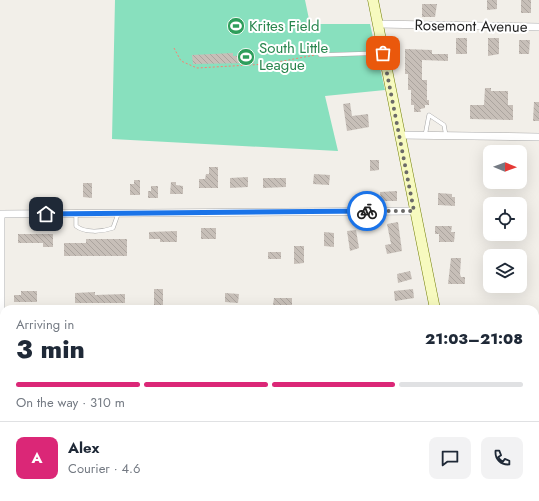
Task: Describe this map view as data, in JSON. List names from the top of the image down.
{
  "streets": {
    "street": ["Rosemont Avenue"]
  },
  "places": {
    "sports": ["Krites Field", "South Little League"]
  },
  "north": "right",
  "page": {
    "heading": ["3 min", "Arriving in", "21:03–21:08"],
    "panel": ["Alex", "Courier · 4.6"],
    "bar": "On the way · 310 m",
    "round": "A"
  }
}
